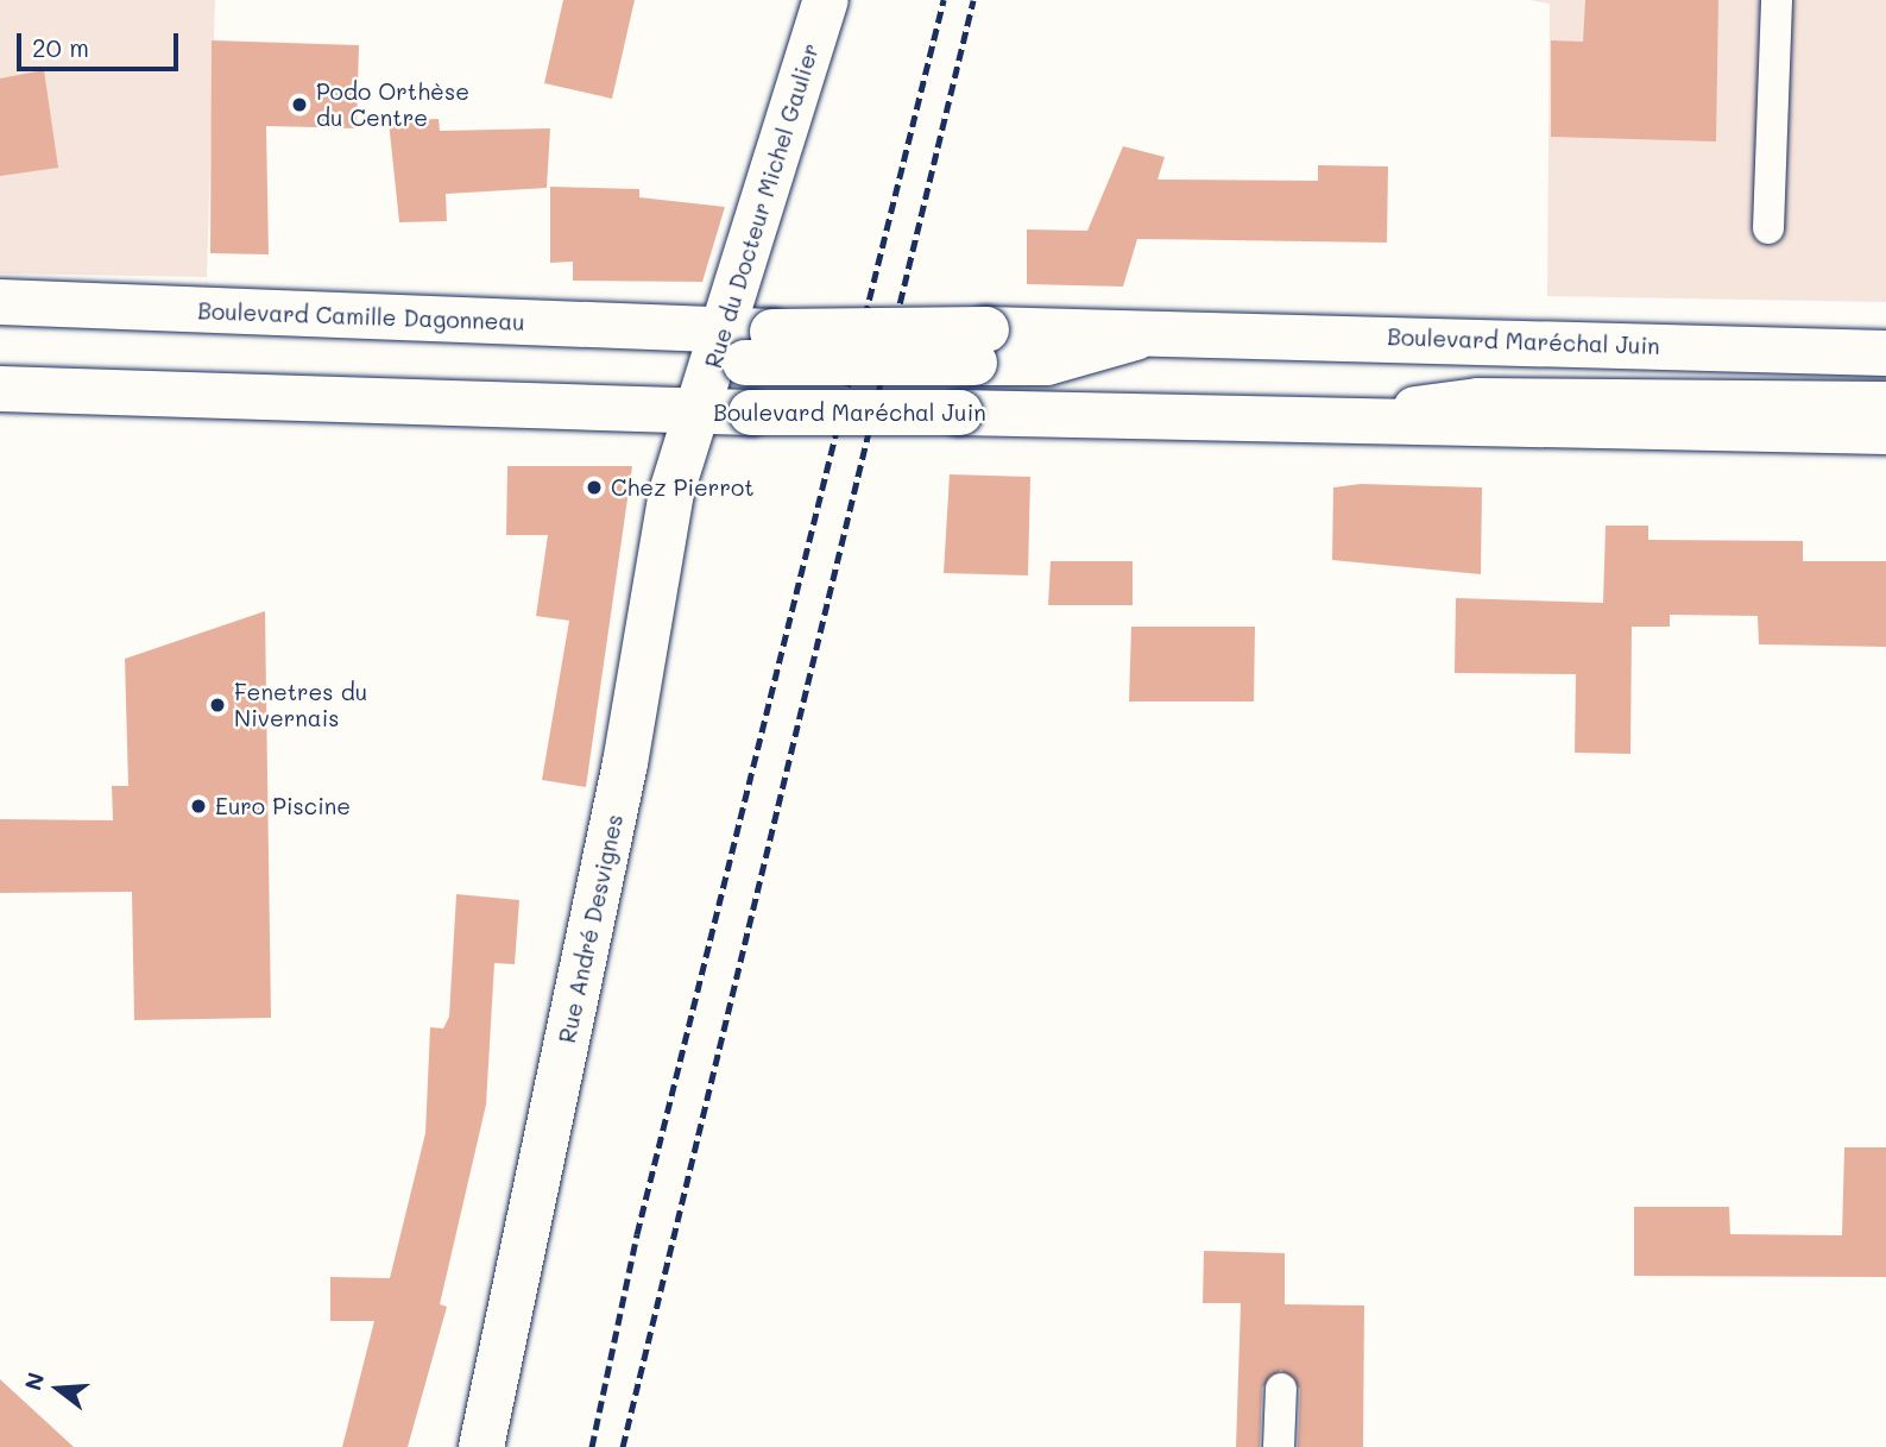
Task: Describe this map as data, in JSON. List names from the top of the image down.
{
  "streets": {
    "main road": [
      "Rue du Docteur Michel Gaulier",
      "Boulevard Camille Dagonneau",
      "Boulevard Maréchal Juin",
      "Rue André Desvignes"
    ]
  },
  "crossings": [
    ["Rue du Docteur Michel Gaulier", "Boulevard Camille Dagonneau"],
    ["Rue du Docteur Michel Gaulier", "Boulevard Maréchal Juin"],
    ["Boulevard Camille Dagonneau", "Boulevard Maréchal Juin"],
    ["Boulevard Maréchal Juin", "Rue André Desvignes"]
  ],
  "places": [
    "Podo Orthèse du Centre",
    "Chez Pierrot",
    "Fenetres du Nivernais",
    "Euro Piscine"
  ],
  "scale_bar": "20 m",
  "north": "left"
}
